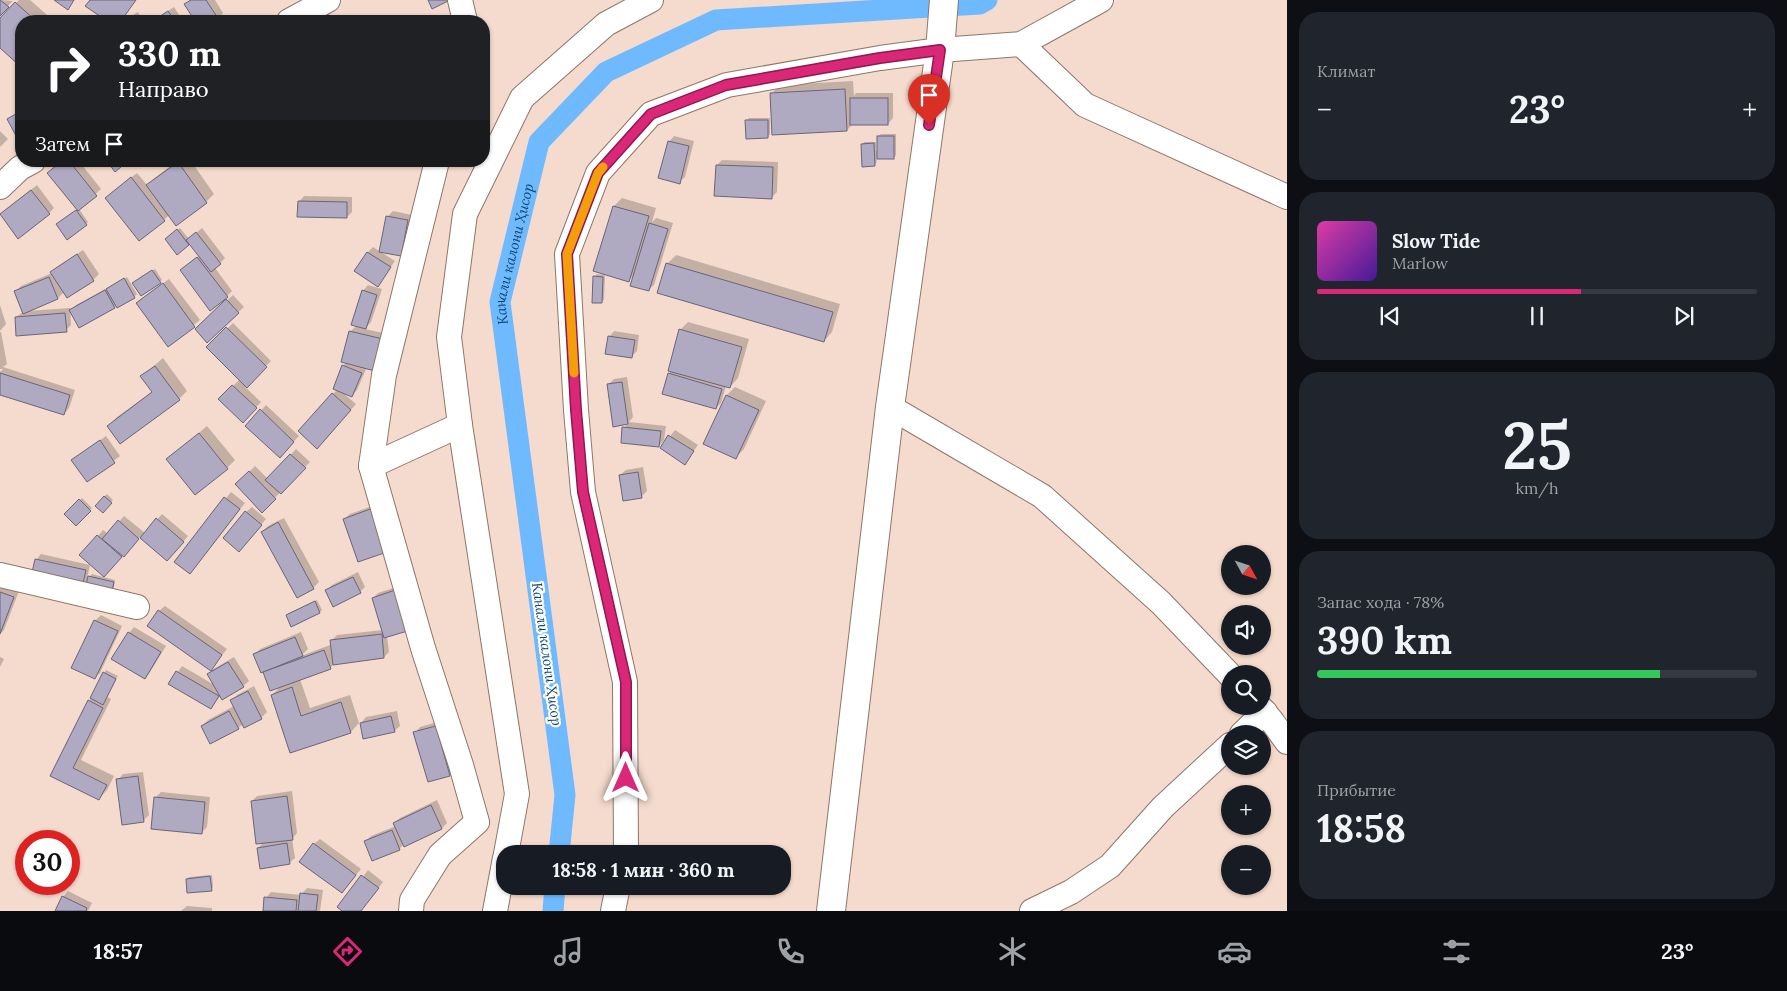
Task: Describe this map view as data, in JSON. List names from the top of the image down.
{
  "water": ["Канали калони Ҳисор"],
  "north": "bottom right",
  "page": {
    "tile": [
      "Климат",
      ["25", "km/h"],
      ["Запас хода · 78%", "390 km"],
      ["Прибытие", "18:58"]
    ],
    "turn": ["330 m", "Направо"],
    "heat": ["−", "23°", "+"],
    "then": "Затем",
    "song": ["Slow Tide", "Marlow"],
    "map_buttons": ["+", "−"],
    "limit": "30",
    "trip": "18:58 · 1 мин · 360 m",
    "tabs": ["18:57", "23°"]
  }
}
